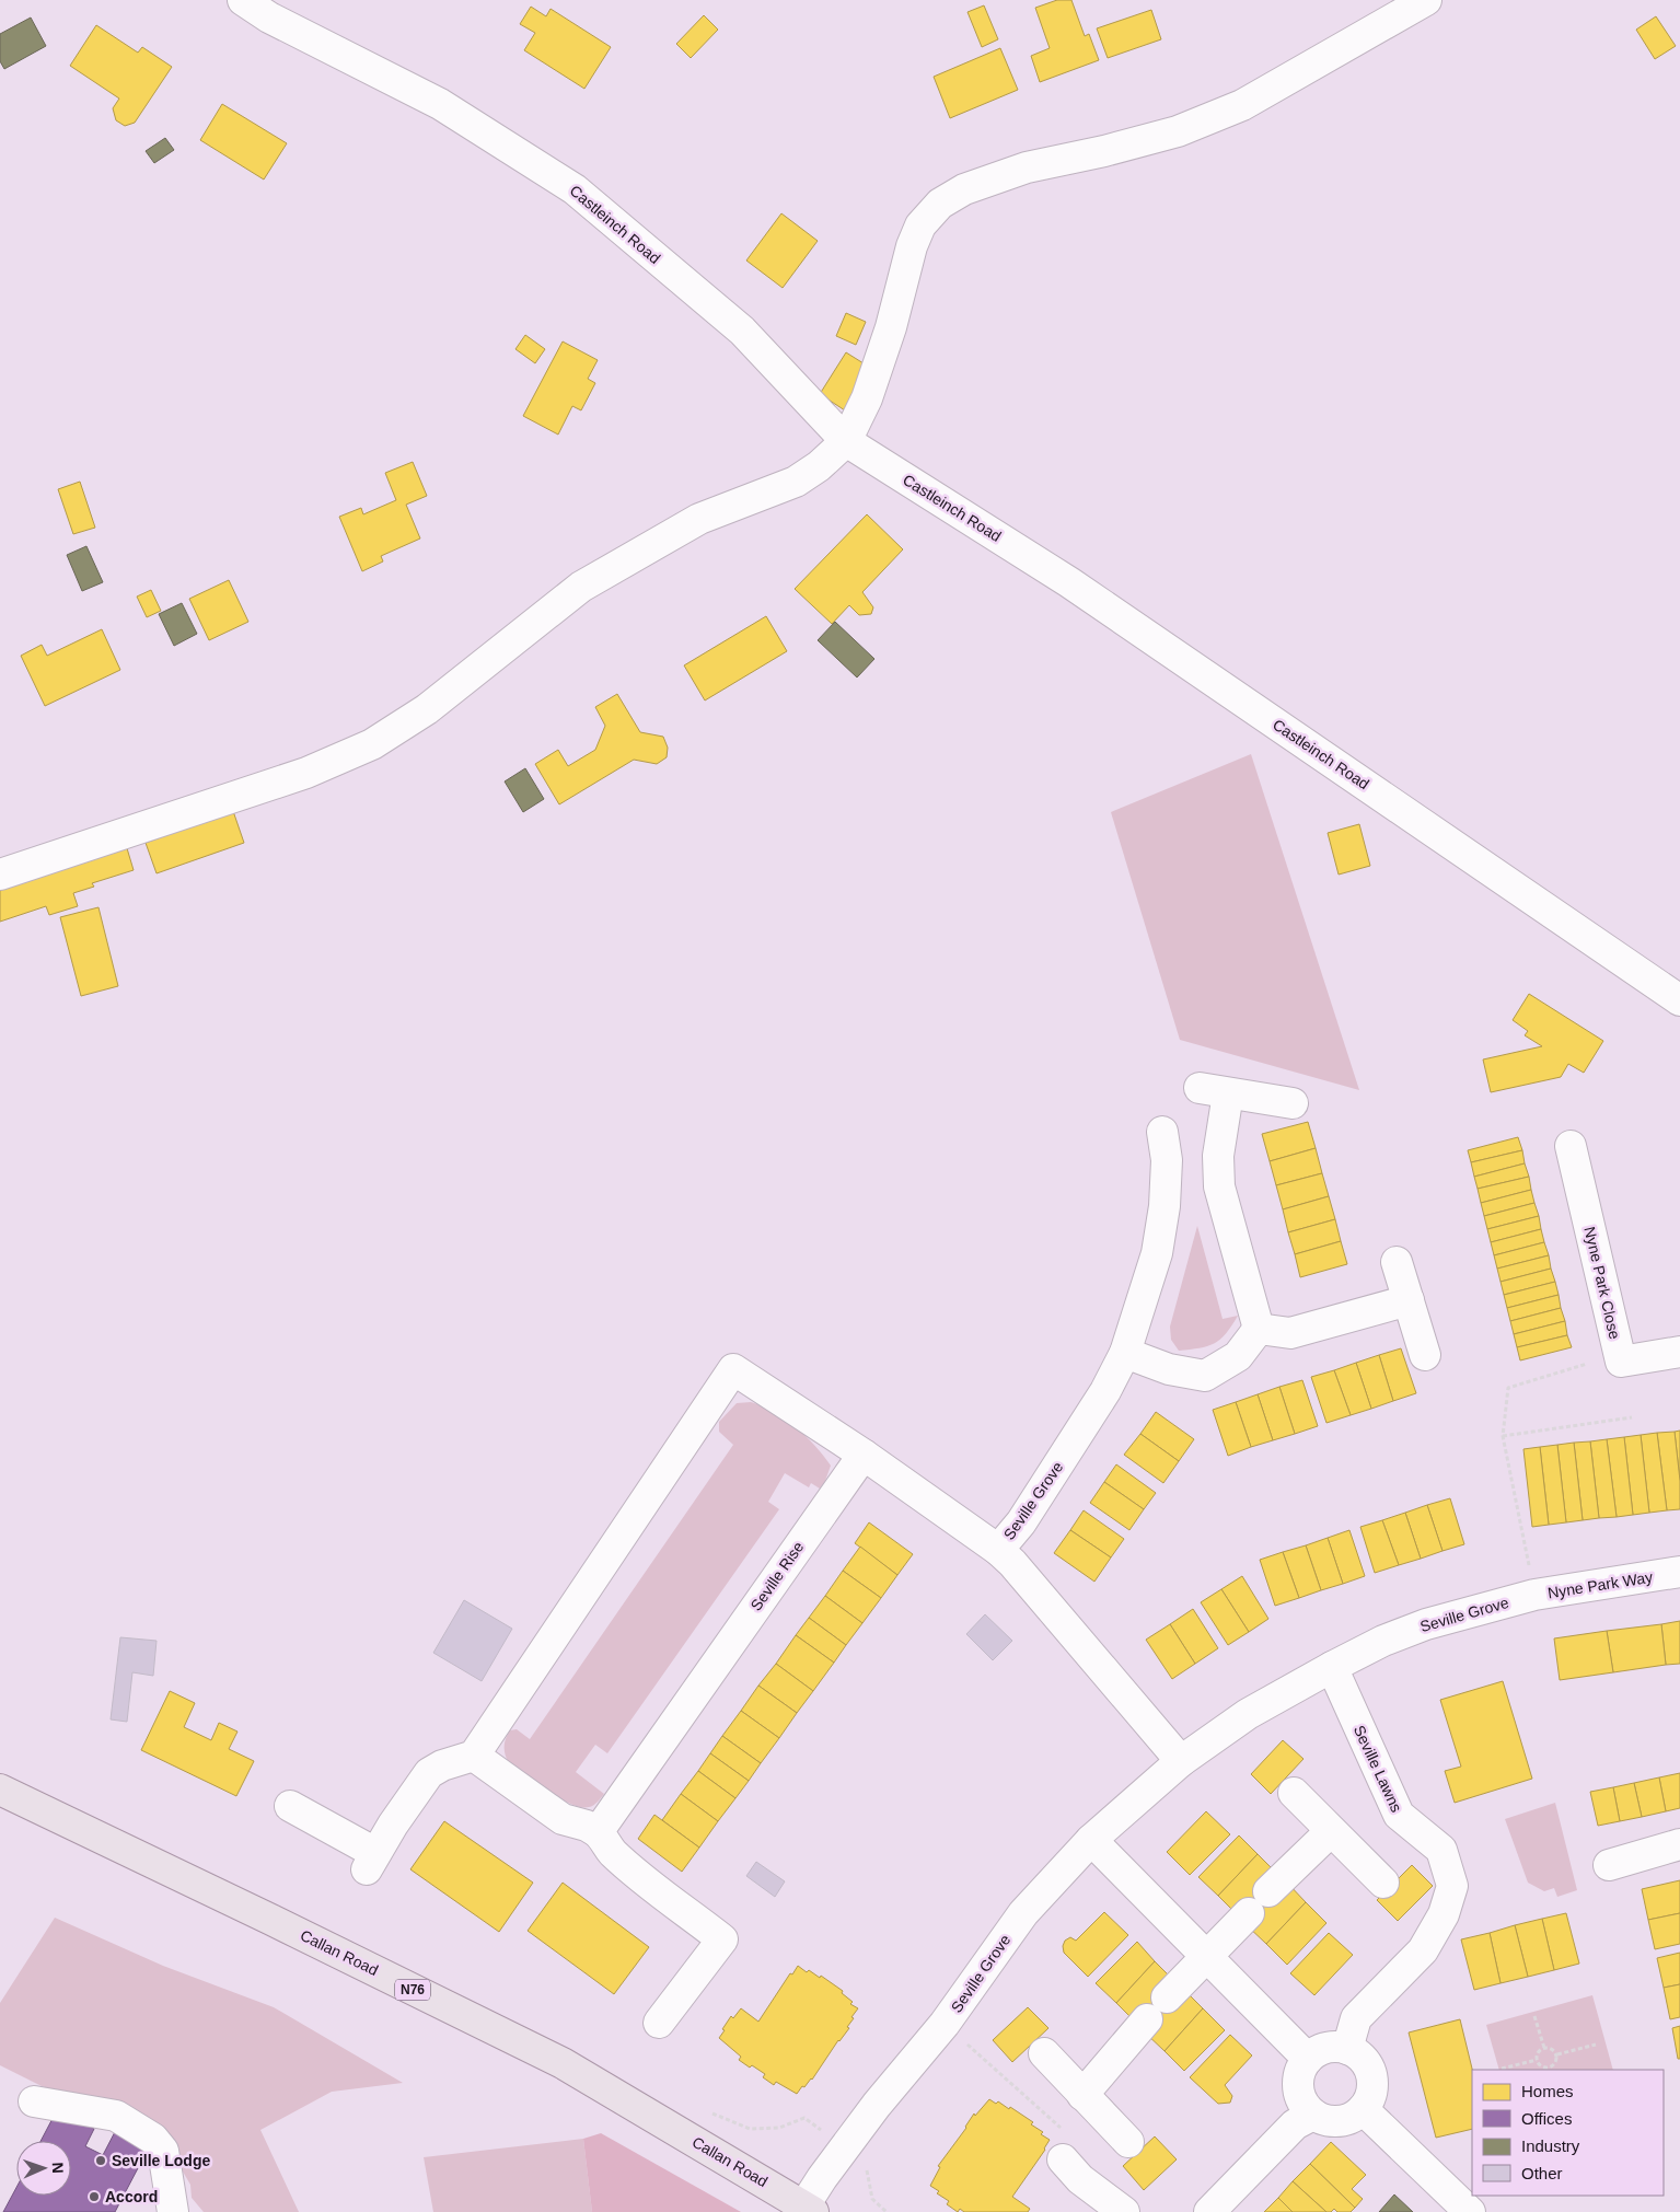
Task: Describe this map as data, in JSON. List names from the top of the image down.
{
  "streets": {
    "main road": ["Callan Road", "N76"],
    "street": [
      "Castleinch Road",
      "Nyne Park Close",
      "Seville Grove",
      "Seville Rise",
      "Nyne Park Way",
      "Seville Lawns"
    ]
  },
  "crossings": [
    ["Seville Grove", "Nyne Park Way"],
    ["Seville Grove", "Seville Lawns"],
    ["Seville Grove", "Callan Road"]
  ],
  "places": ["Seville Lodge", "Accord"],
  "legend": [
    "Homes",
    "Offices",
    "Industry",
    "Other"
  ],
  "north": "right"
}
